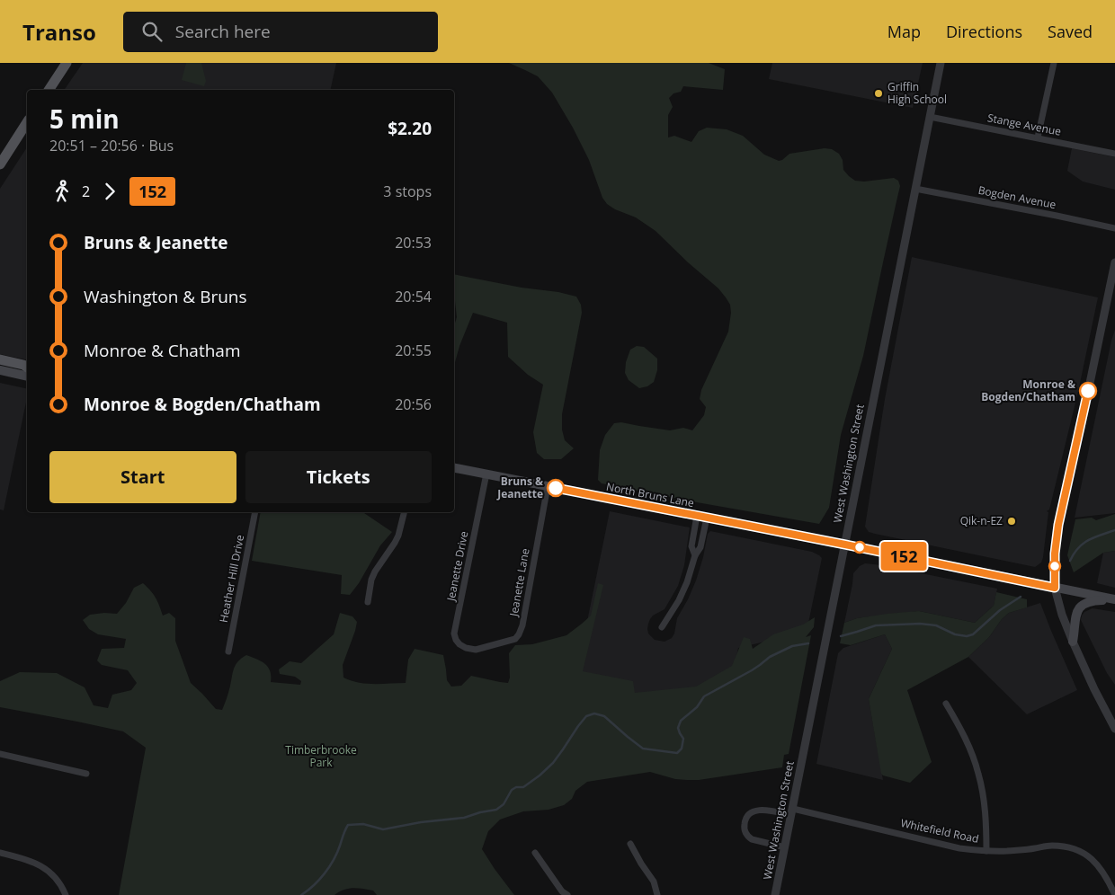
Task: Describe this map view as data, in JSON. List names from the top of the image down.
{
  "streets": {
    "main road": ["North Bruns Lane"],
    "street": [
      "Stange Avenue",
      "Bogden Avenue",
      "West Washington Street",
      "Jeanette Drive",
      "Heather Hill Drive",
      "Jeanette Lane",
      "Whitefield Road"
    ]
  },
  "crossings": [
    ["Stange Avenue", "West Washington Street"],
    ["Bogden Avenue", "West Washington Street"],
    ["West Washington Street", "North Bruns Lane"],
    ["West Washington Street", "Whitefield Road"],
    ["North Bruns Lane", "Jeanette Drive"],
    ["North Bruns Lane", "Jeanette Lane"],
    ["Jeanette Drive", "Jeanette Lane"]
  ],
  "parks": ["Timberbrooke Park"],
  "places": [
    "Griffin High School",
    "Monroe & Bogden/Chatham",
    "Bruns & Jeanette",
    "Qik-n-EZ"
  ],
  "lines": ["bus line 152"],
  "page": {
    "header": "Transo",
    "search": "Search here",
    "nav": ["Map", "Directions", "Saved"],
    "on_map": "152",
    "heading": ["5 min", "20:51 – 20:56 · Bus", "$2.20"],
    "legs": ["2", "152", "3 stops"],
    "list": [
      {
        "name": "Bruns & Jeanette",
        "value": "20:53"
      },
      {
        "name": "Washington & Bruns",
        "value": "20:54"
      },
      {
        "name": "Monroe & Chatham",
        "value": "20:55"
      },
      {
        "name": "Monroe & Bogden/Chatham",
        "value": "20:56"
      }
    ],
    "buttons": ["Start", "Tickets"]
  }
}
